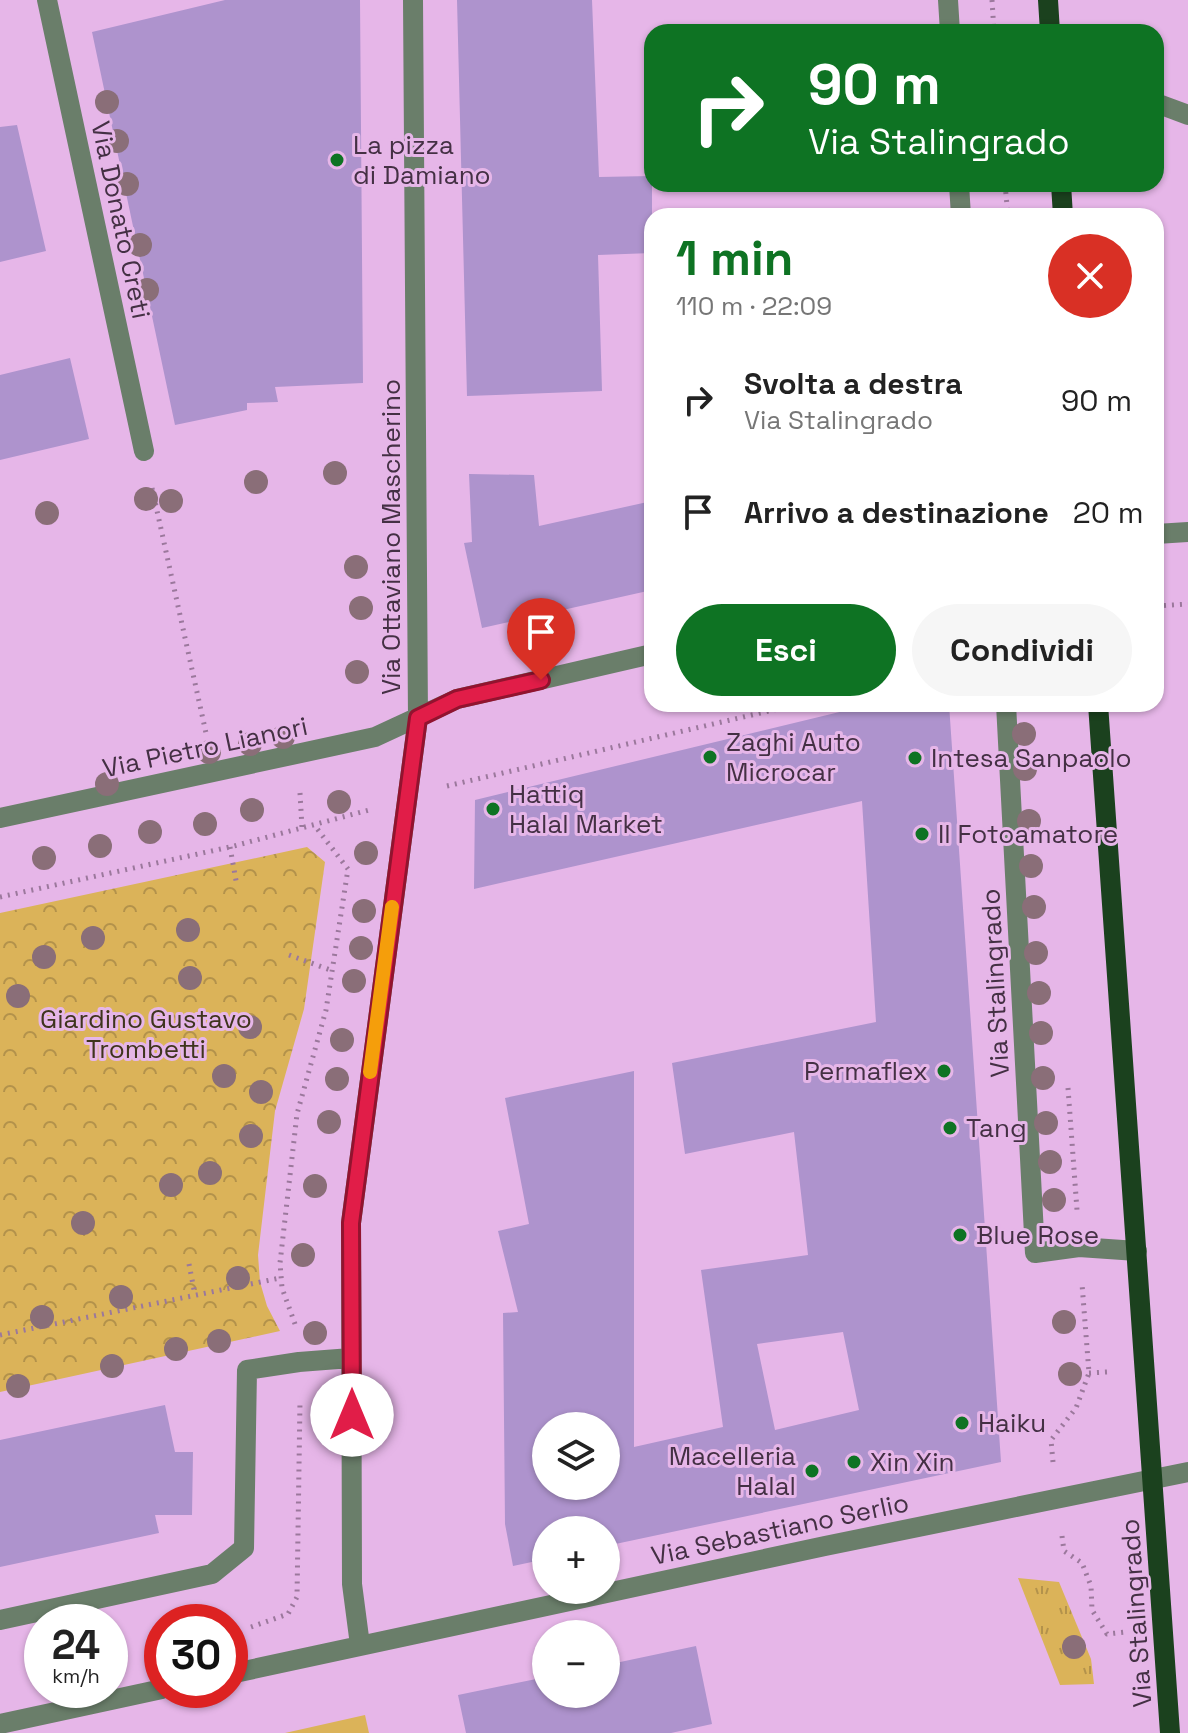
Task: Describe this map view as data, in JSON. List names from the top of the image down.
{
  "streets": {
    "main road": ["Via Stalingrado"],
    "street": [
      "Via Donato Creti",
      "Via Ottaviano Mascherino",
      "Via Pietro Lianori",
      "Via Sebastiano Serlio"
    ]
  },
  "crossings": [
    ["Via Ottaviano Mascherino", "Via Pietro Lianori"],
    ["Via Ottaviano Mascherino", "Via Sebastiano Serlio"],
    ["Via Stalingrado", "Via Sebastiano Serlio"]
  ],
  "parks": ["Giardino Gustavo Trombetti"],
  "places": [
    "La pizza di Damiano",
    "Zaghi Auto Microcar",
    "Intesa Sanpaolo",
    "Hattiq Halal Market",
    "Il Fotoamatore",
    "Permaflex",
    "Tang",
    "Blue Rose",
    "Haiku",
    "Xin Xin",
    "Macelleria Halal"
  ],
  "page": {
    "turn": ["90 m", "Via Stalingrado"],
    "heading": ["1 min", "110 m · 22:09"],
    "list": [
      {
        "name": "Svolta a destra",
        "note": "Via Stalingrado",
        "value": "90 m"
      },
      {
        "name": "Arrivo a destinazione",
        "value": "20 m"
      }
    ],
    "buttons": ["Esci", "Condividi"],
    "map_buttons": ["+", "−"],
    "speed": "24 km/h",
    "limit": "30"
  }
}
